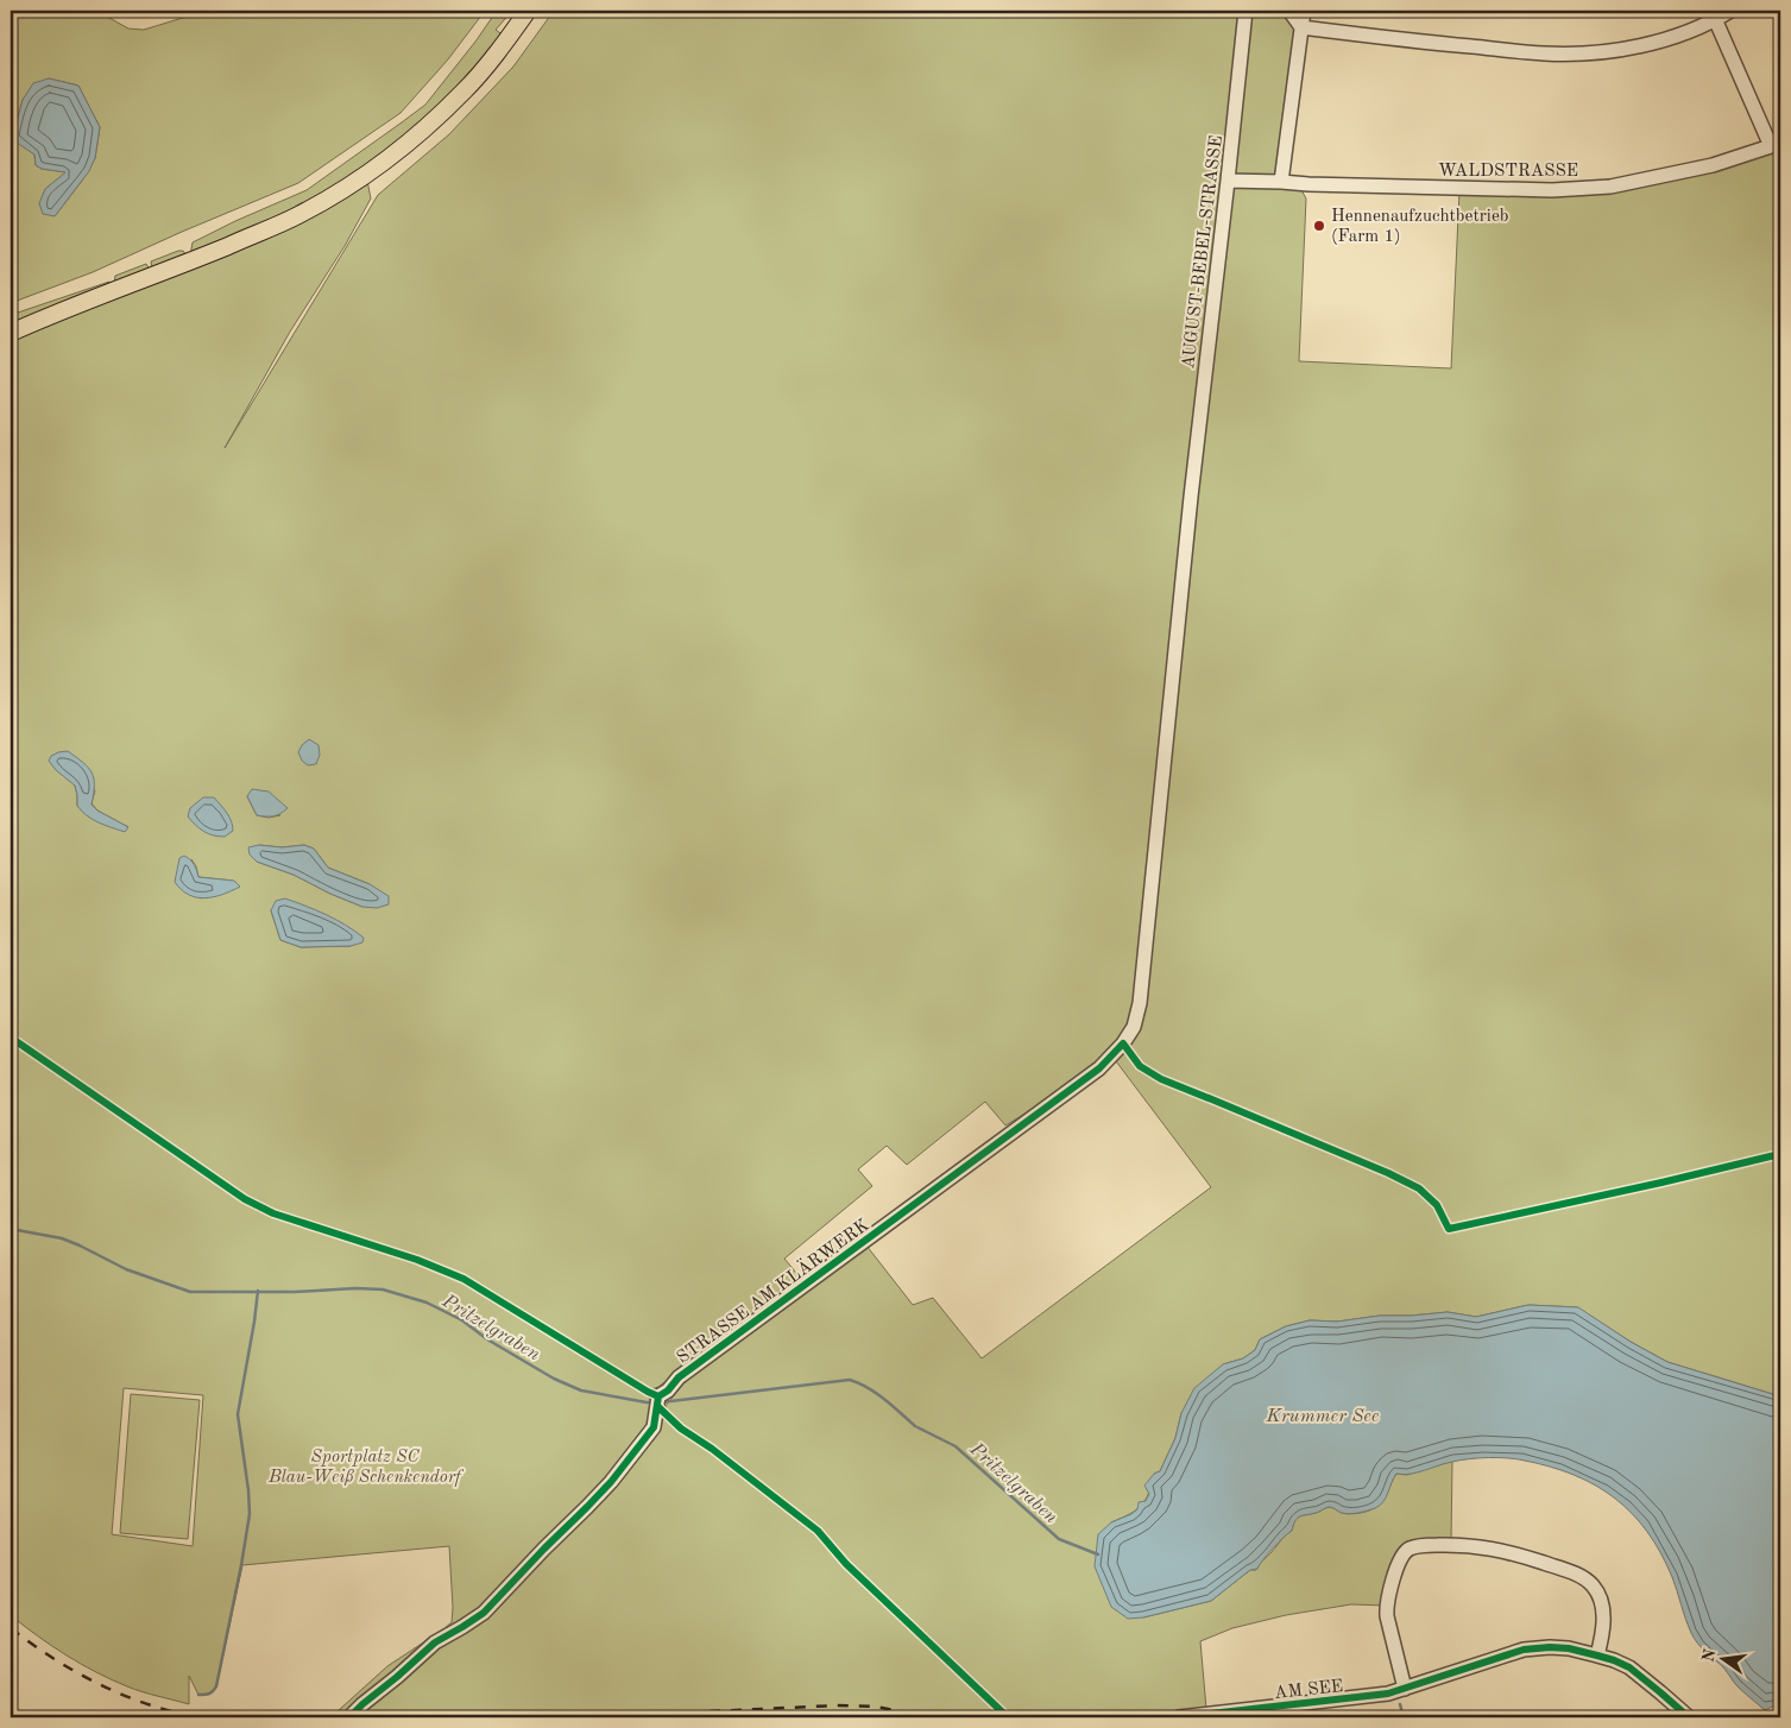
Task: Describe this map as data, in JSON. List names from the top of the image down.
{
  "streets": {
    "street": [
      "WALDSTRASSE",
      "AUGUST-BEBEL-STRASSE",
      "STRASSE AM KLÄRWERK",
      "AM SEE"
    ]
  },
  "crossings": [
    ["WALDSTRASSE", "AUGUST-BEBEL-STRASSE"],
    ["AUGUST-BEBEL-STRASSE", "STRASSE AM KLÄRWERK"]
  ],
  "water": ["Pritzelgraben", "Krummer See"],
  "parks": ["Sportplatz SC Blau-Weiß Schenkendorf"],
  "places": ["Hennenaufzuchtbetrieb (Farm 1)"],
  "north": "left"
}
